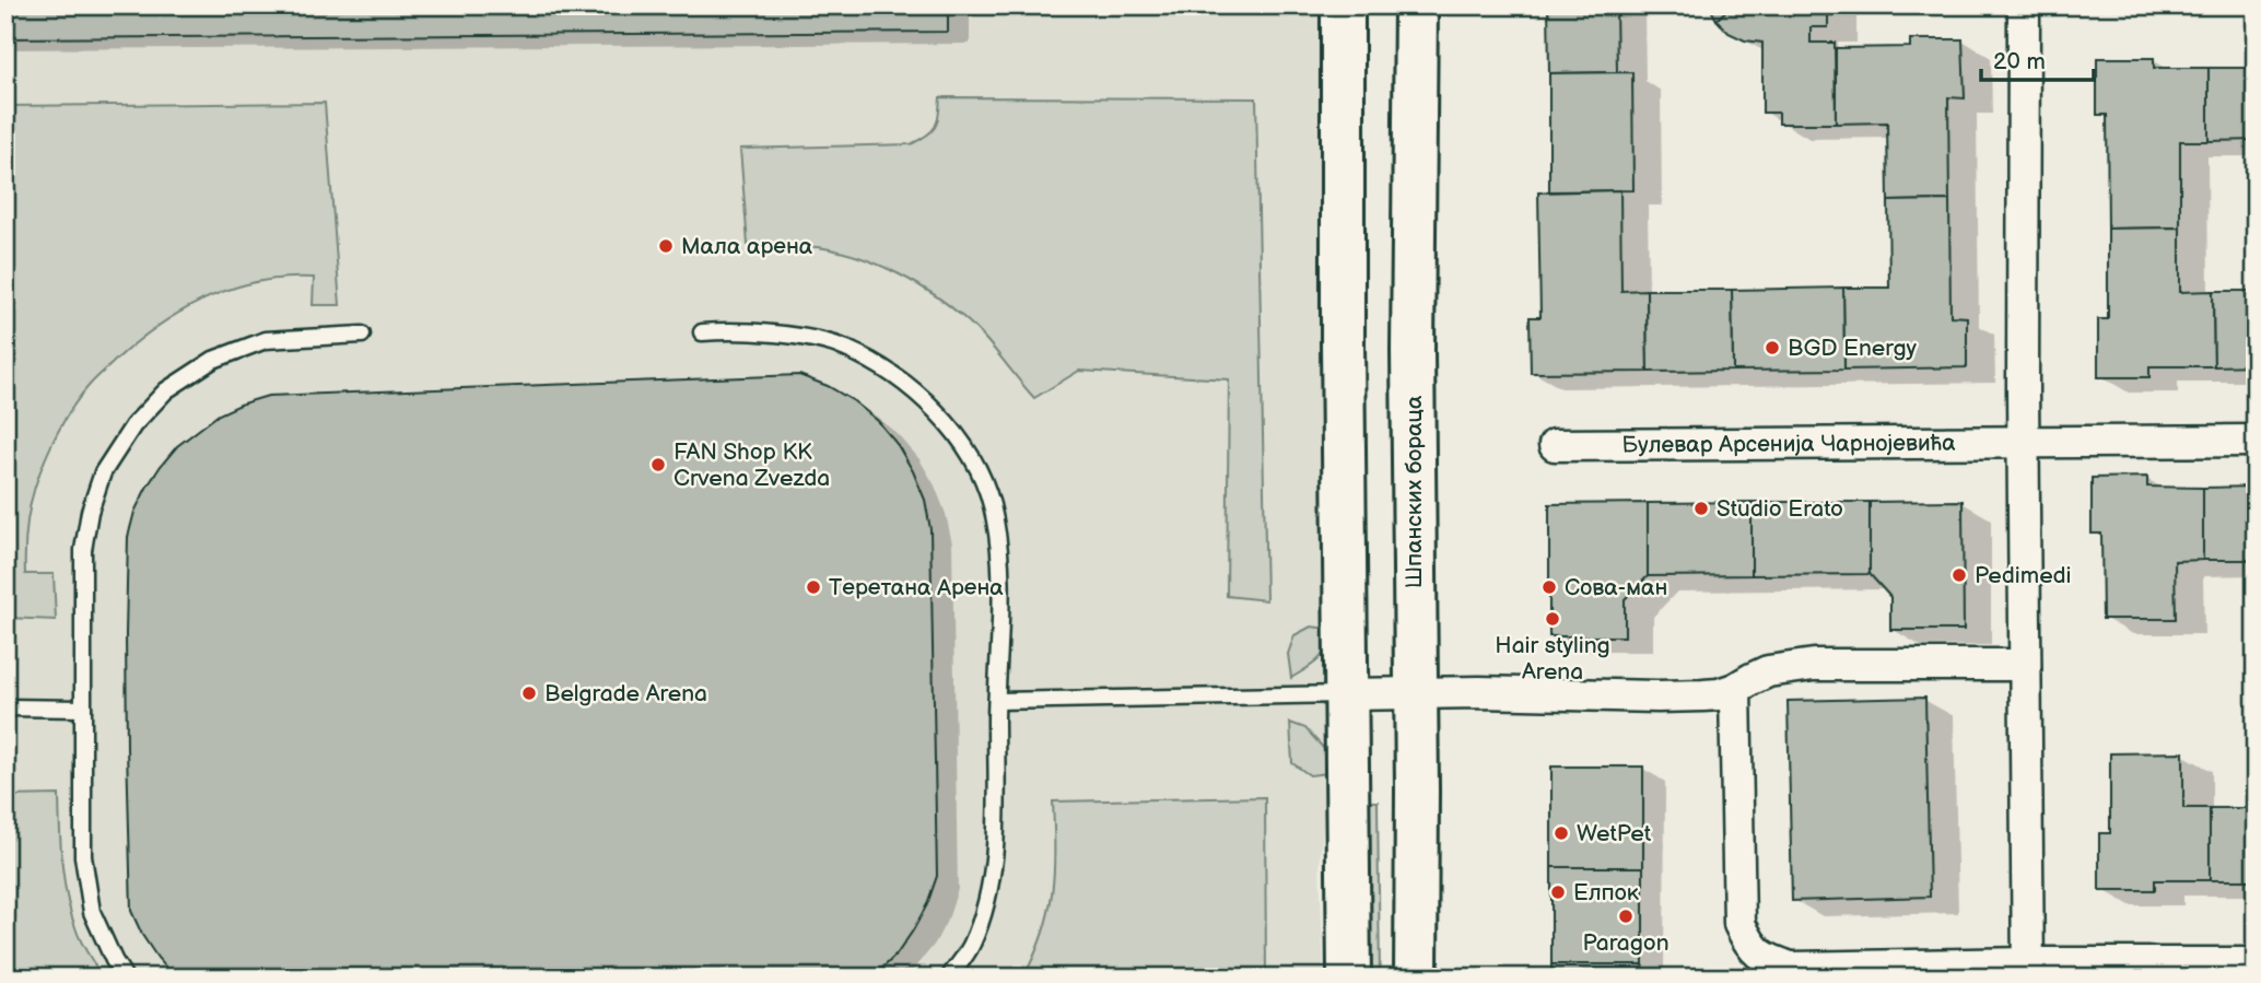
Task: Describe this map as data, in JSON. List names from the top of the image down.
{
  "streets": {
    "street": ["Булевар Арсенија Чарнојевића", "Шпанских бораца"]
  },
  "places": [
    "Мала арена",
    "BGD Energy",
    "FAN Shop KK Crvena Zvezda",
    "Studio Erato",
    "Pedimedi",
    "Теретана Арена",
    "Сова-ман",
    "Hair styling Arena",
    "Belgrade Arena",
    "WetPet",
    "Елпок",
    "Paragon"
  ],
  "scale_bar": "20 m"
}
